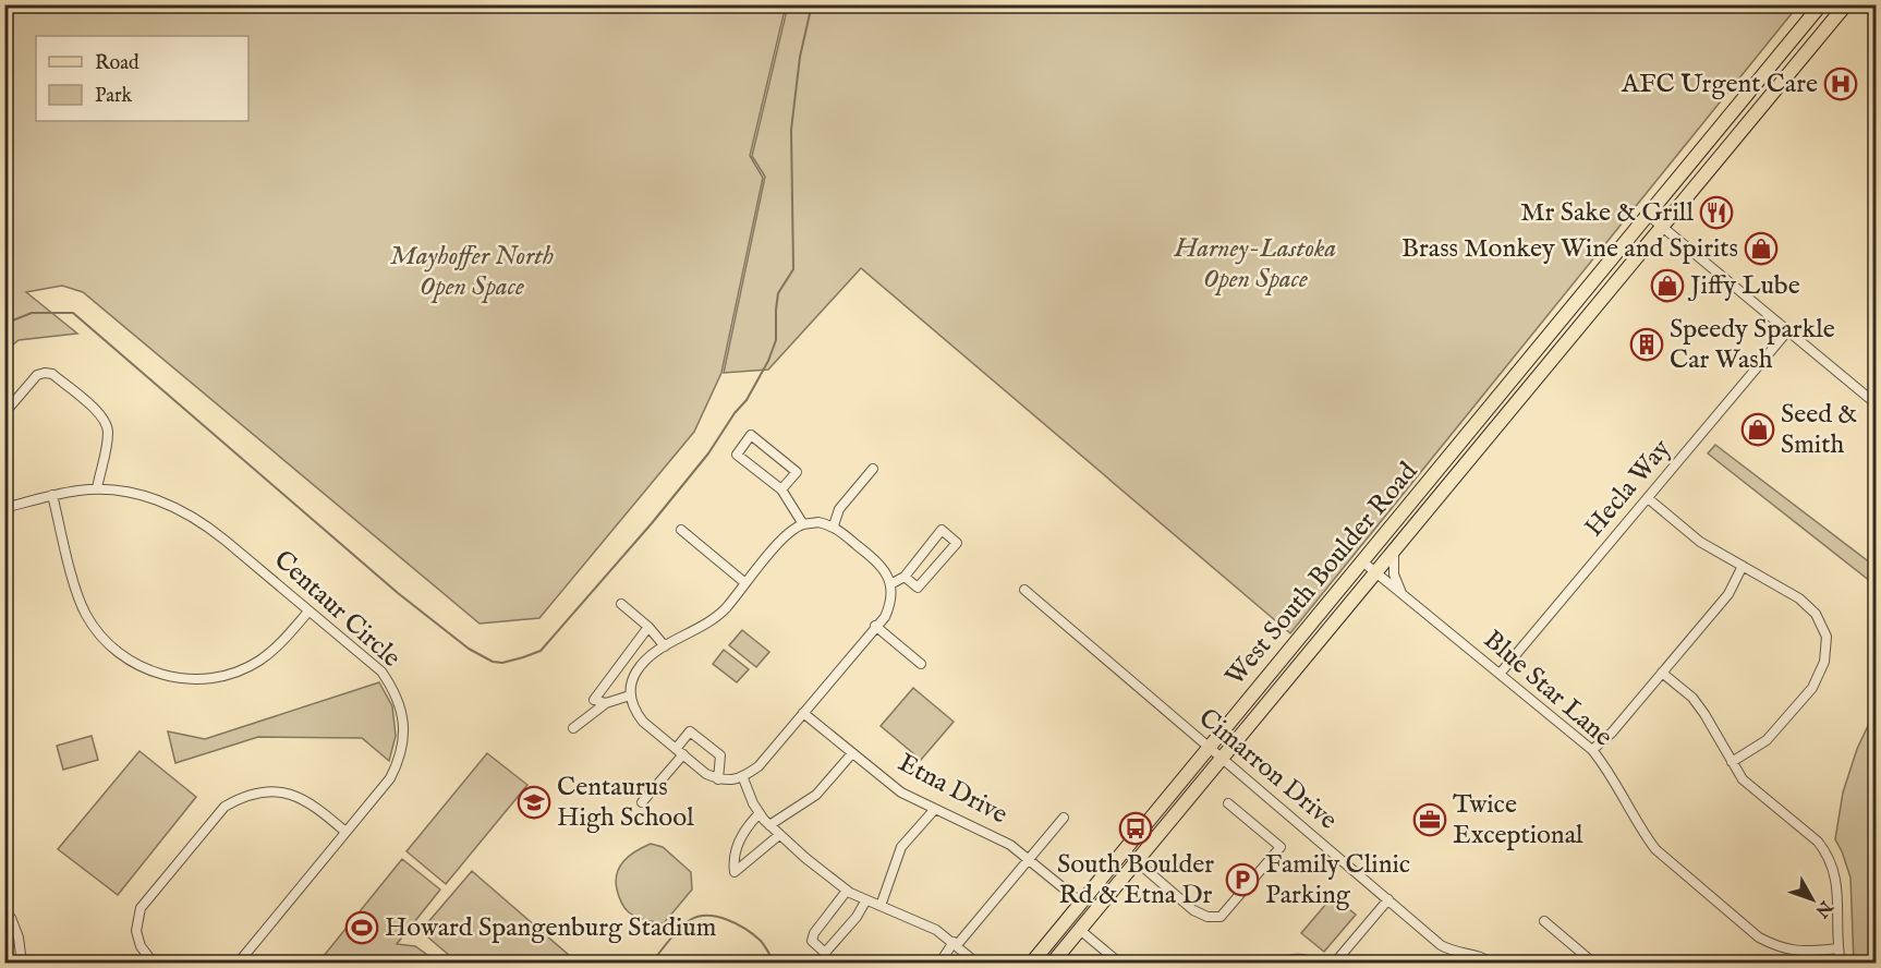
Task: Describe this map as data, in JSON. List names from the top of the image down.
{
  "streets": {
    "main road": ["West South Boulder Road"],
    "street": [
      "Hecla Way",
      "Centaur Circle",
      "Blue Star Lane",
      "Cimarron Drive",
      "Etna Drive"
    ]
  },
  "crossings": [
    ["Hecla Way", "Blue Star Lane"],
    ["West South Boulder Road", "Blue Star Lane"],
    ["West South Boulder Road", "Cimarron Drive"],
    ["West South Boulder Road", "Etna Drive"]
  ],
  "parks": ["Harney-Lastoka Open Space", "Mayhoffer North Open Space"],
  "places": {
    "hospital": ["AFC Urgent Care"],
    "restaurant": ["Mr Sake & Grill"],
    "shop": ["Brass Monkey Wine and Spirits", "Jiffy Lube", "Seed & Smith"],
    "building": ["Speedy Sparkle Car Wash"],
    "school or university": ["Centaurus High School"],
    "office": ["Twice Exceptional"],
    "bus stop": ["South Boulder Rd & Etna Dr"],
    "parking": ["Family Clinic Parking"],
    "sports": ["Howard Spangenburg Stadium"]
  },
  "legend": ["Road", "Park"],
  "north": "bottom right"
}
